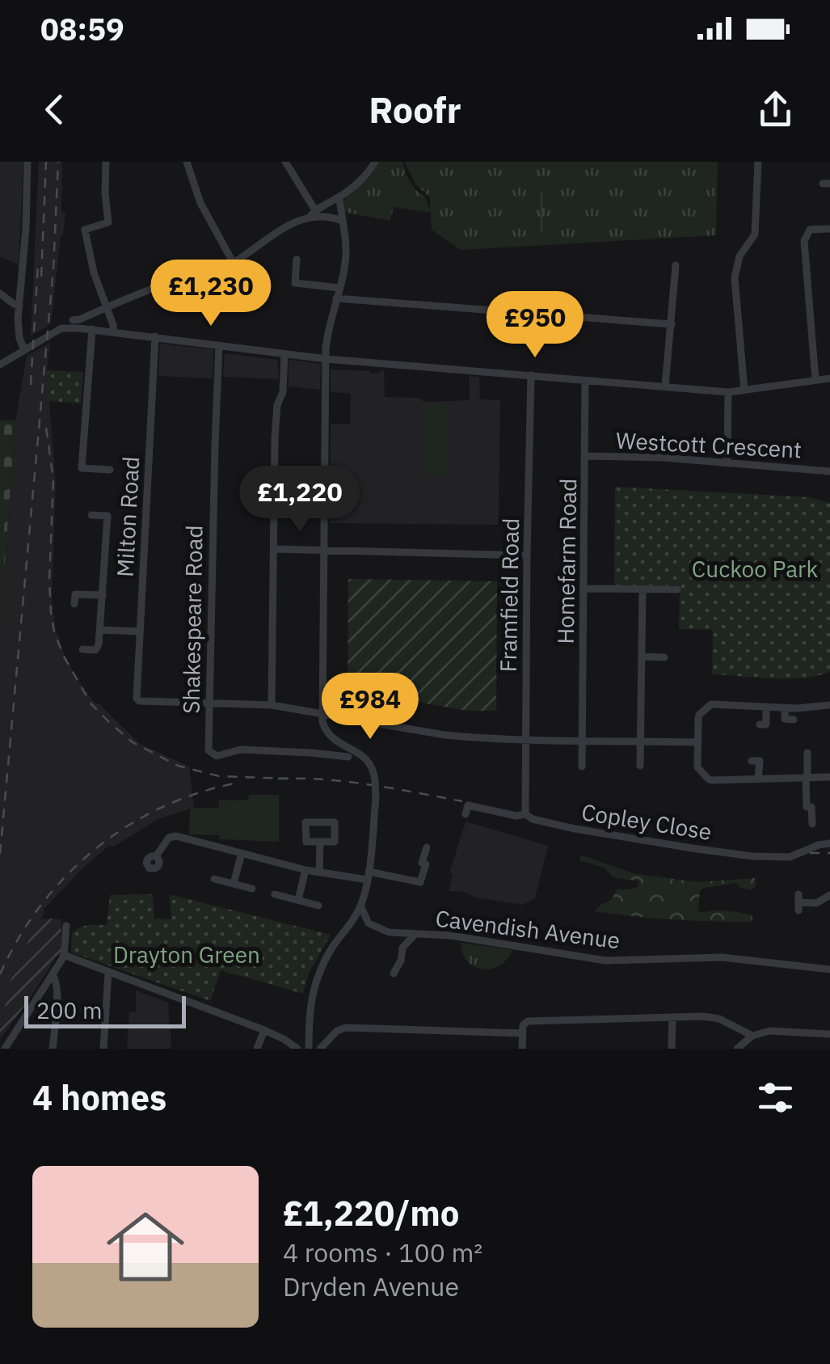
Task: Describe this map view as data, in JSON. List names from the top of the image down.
{
  "streets": {
    "street": [
      "Westcott Crescent",
      "Milton Road",
      "Homefarm Road",
      "Framfield Road",
      "Shakespeare Road",
      "Copley Close",
      "Cavendish Avenue"
    ]
  },
  "crossings": [
    ["Westcott Crescent", "Homefarm Road"],
    ["Milton Road", "Shakespeare Road"],
    ["Framfield Road", "Copley Close"]
  ],
  "parks": ["Cuckoo Park", "Drayton Green"],
  "scale_bar": "200 m",
  "page": {
    "status": "08:59",
    "header": "Roofr",
    "price": [
      "£1,230",
      "£950",
      "£1,220",
      "£984"
    ],
    "scale": "200 m",
    "heading": "4 homes",
    "list": [
      {
        "name": "£1,220/mo",
        "note": "4 rooms · 100 m² · Dryden Avenue"
      }
    ]
  }
}
